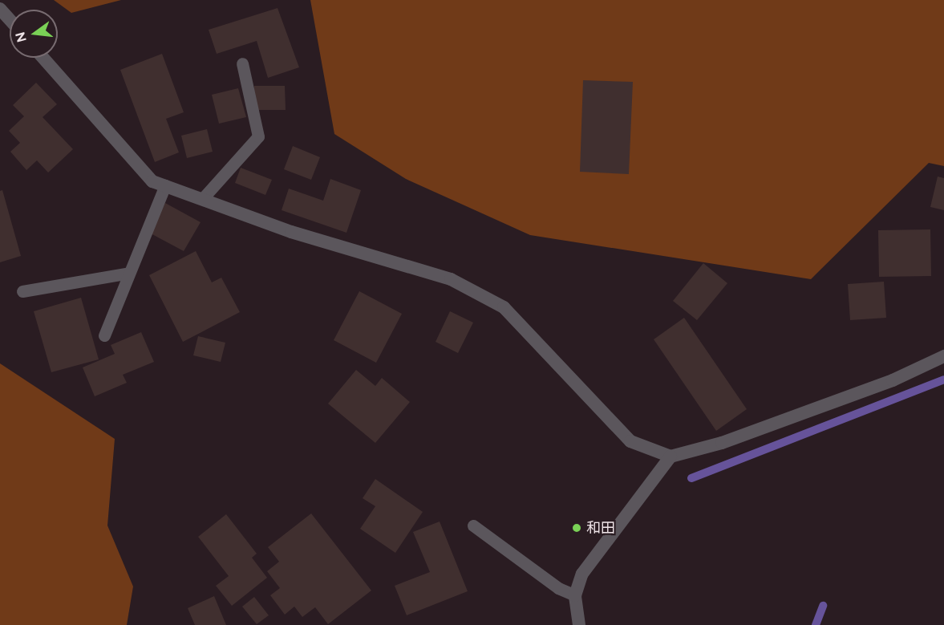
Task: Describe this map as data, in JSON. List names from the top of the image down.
{
  "places": ["和田"],
  "north": "left"
}
